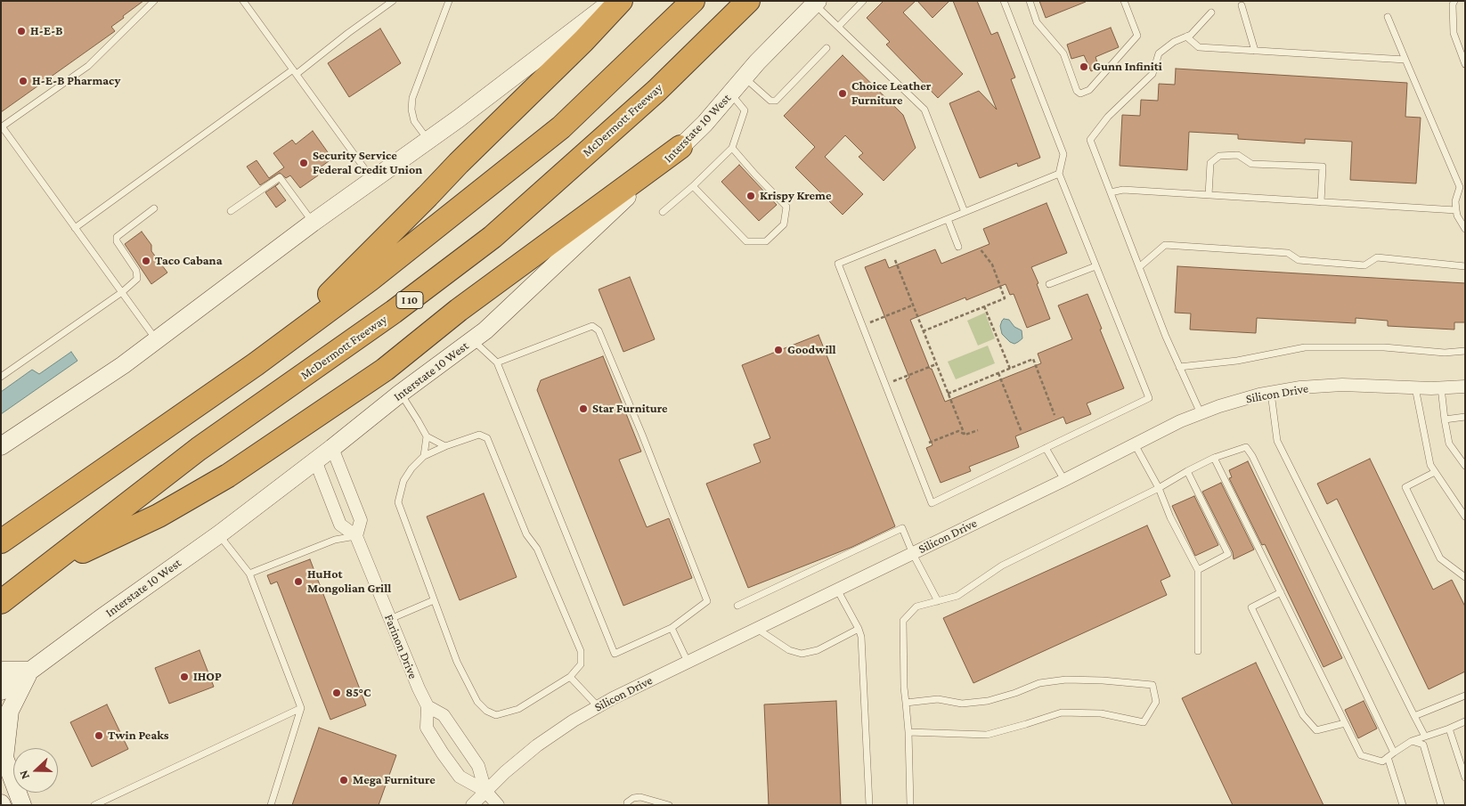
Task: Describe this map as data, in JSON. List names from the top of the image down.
{
  "streets": {
    "highway": ["McDermott Freeway", "I 10"],
    "main road": ["Interstate 10 West"],
    "street": ["Silicon Drive", "Farinon Drive"]
  },
  "crossings": [
    ["Interstate 10 West", "Farinon Drive"],
    ["Silicon Drive", "Farinon Drive"]
  ],
  "places": [
    "H-E-B",
    "Gunn Infiniti",
    "H-E-B Pharmacy",
    "Choice Leather Furniture",
    "Security Service Federal Credit Union",
    "Krispy Kreme",
    "Taco Cabana",
    "Goodwill",
    "Star Furniture",
    "HuHot Mongolian Grill",
    "IHOP",
    "85°C",
    "Twin Peaks",
    "Mega Furniture"
  ],
  "north": "left"
}
